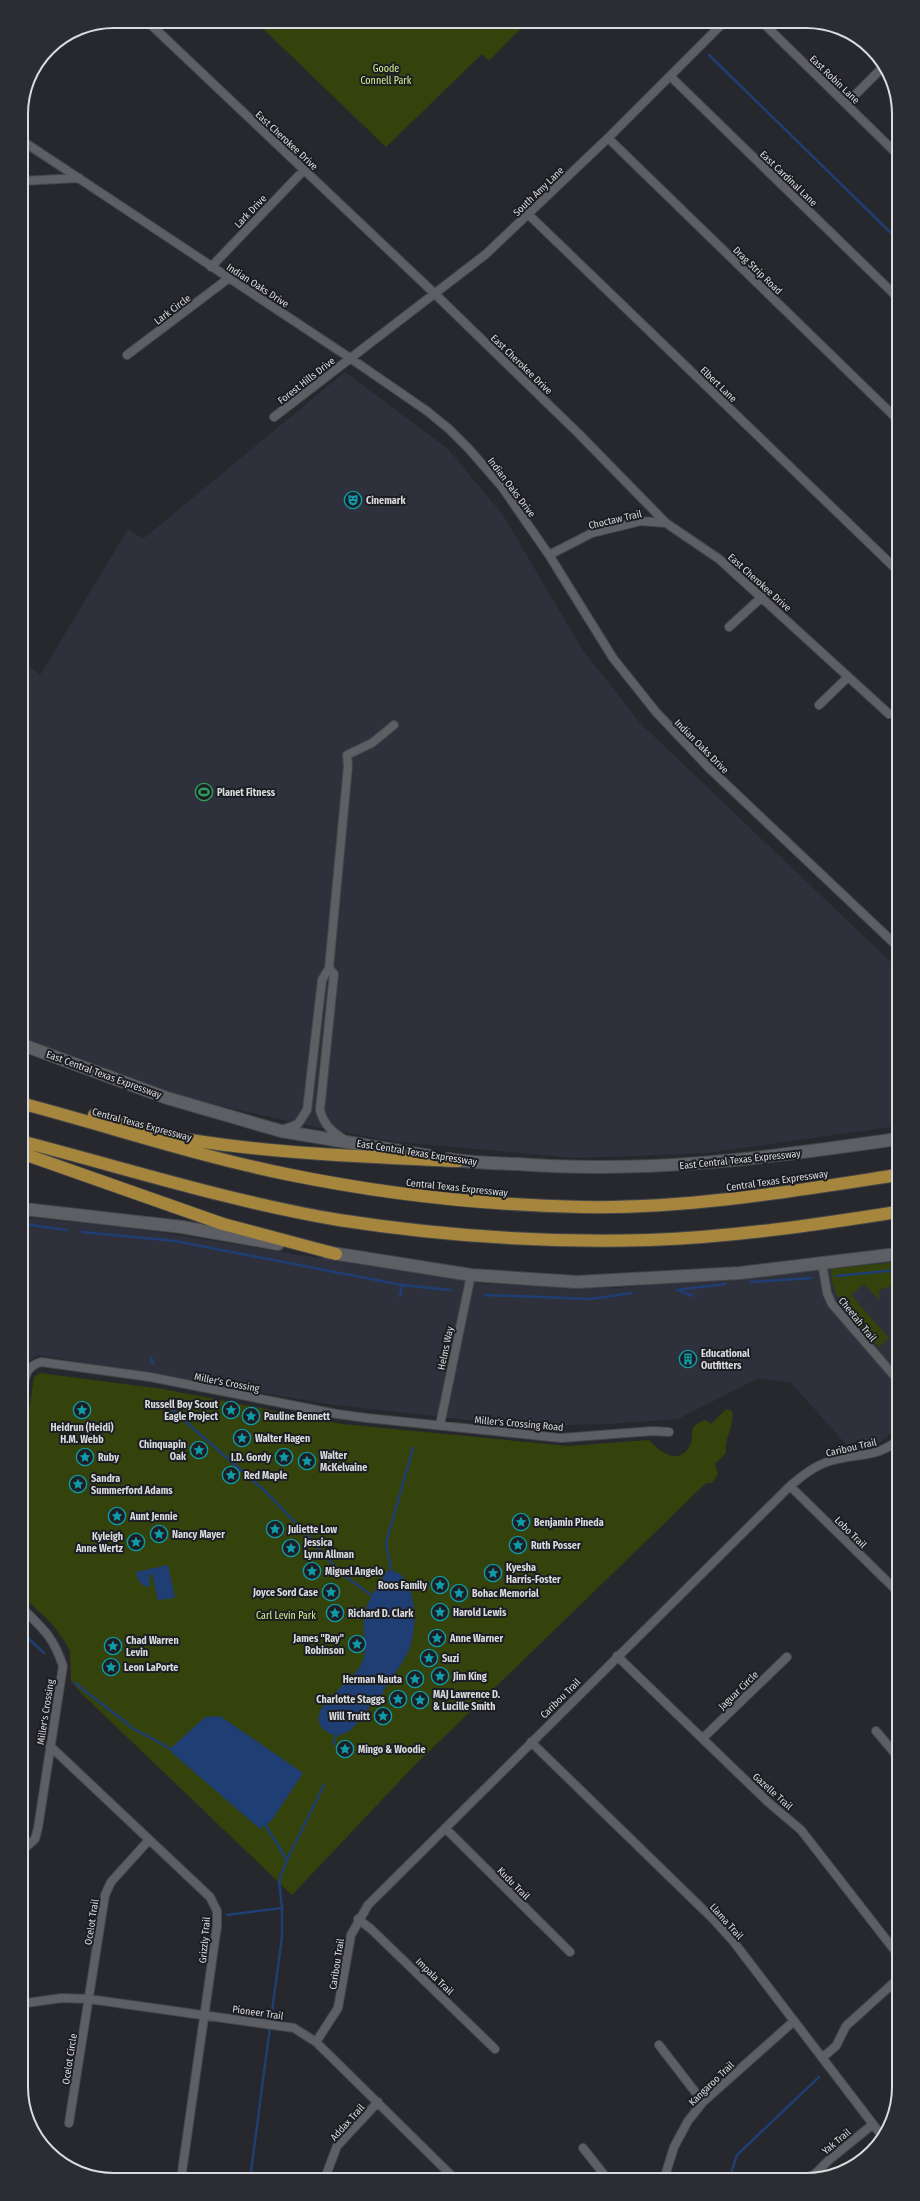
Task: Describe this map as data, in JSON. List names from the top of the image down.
{
  "streets": {
    "highway": ["Central Texas Expressway"],
    "main road": ["East Central Texas Expressway"],
    "street": [
      "East Robin Lane",
      "East Cherokee Drive",
      "East Cardinal Lane",
      "South Amy Lane",
      "Lark Drive",
      "Drag Strip Road",
      "Indian Oaks Drive",
      "Lark Circle",
      "Forest Hills Drive",
      "Elbert Lane",
      "Choctaw Trail",
      "Cheetah Trail",
      "Helms Way",
      "Miller's Crossing",
      "Miller's Crossing Road",
      "Caribou Trail",
      "Lobo Trail",
      "Jaguar Circle",
      "Gazelle Trail",
      "Kudu Trail",
      "Llama Trail",
      "Ocelot Trail",
      "Grizzly Trail",
      "Impala Trail",
      "Pioneer Trail",
      "Ocelot Circle",
      "Kangaroo Trail",
      "Addax Trail",
      "Yak Trail"
    ]
  },
  "crossings": [
    ["East Cherokee Drive", "South Amy Lane"],
    ["East Cherokee Drive", "Lark Drive"],
    ["East Cherokee Drive", "Choctaw Trail"],
    ["East Cardinal Lane", "South Amy Lane"],
    ["South Amy Lane", "Drag Strip Road"],
    ["South Amy Lane", "Indian Oaks Drive"],
    ["South Amy Lane", "Forest Hills Drive"],
    ["South Amy Lane", "Elbert Lane"],
    ["Lark Drive", "Indian Oaks Drive"],
    ["Indian Oaks Drive", "Lark Circle"],
    ["Indian Oaks Drive", "Forest Hills Drive"],
    ["Indian Oaks Drive", "Choctaw Trail"],
    ["Helms Way", "Miller's Crossing"],
    ["Helms Way", "Miller's Crossing Road"],
    ["Miller's Crossing", "Miller's Crossing Road"],
    ["Miller's Crossing", "Grizzly Trail"],
    ["Caribou Trail", "Lobo Trail"],
    ["Caribou Trail", "Gazelle Trail"],
    ["Caribou Trail", "Kudu Trail"],
    ["Caribou Trail", "Llama Trail"],
    ["Caribou Trail", "Impala Trail"],
    ["Caribou Trail", "Pioneer Trail"],
    ["Jaguar Circle", "Gazelle Trail"],
    ["Llama Trail", "Kangaroo Trail"],
    ["Llama Trail", "Yak Trail"],
    ["Ocelot Trail", "Grizzly Trail"],
    ["Ocelot Trail", "Pioneer Trail"],
    ["Ocelot Trail", "Ocelot Circle"],
    ["Grizzly Trail", "Pioneer Trail"],
    ["Pioneer Trail", "Ocelot Circle"],
    ["Pioneer Trail", "Addax Trail"]
  ],
  "parks": ["Goode Connell Park", "Carl Levin Park"],
  "places": {
    "theatre": ["Cinemark"],
    "sports": ["Planet Fitness"],
    "building": ["Educational Outfitters"],
    "place": [
      "Heidrun (Heidi) H.M. Webb",
      "Russell Boy Scout Eagle Project",
      "Pauline Bennett",
      "Walter Hagen",
      "Chinquapin Oak",
      "Ruby",
      "I.D. Gordy",
      "Walter McKelvaine",
      "Red Maple",
      "Sandra Summerford Adams",
      "Aunt Jennie",
      "Benjamin Pineda",
      "Juliette Low",
      "Nancy Mayer",
      "Kyleigh Anne Wertz",
      "Ruth Posser",
      "Jessica Lynn Allman",
      "Miguel Angelo",
      "Kyesha Harris-Foster",
      "Roos Family",
      "Joyce Sord Case",
      "Bohac Memorial",
      "Harold Lewis",
      "Richard D. Clark",
      "Anne Warner",
      "James \"Ray\" Robinson",
      "Chad Warren Levin",
      "Suzi",
      "Leon LaPorte",
      "Jim King",
      "Herman Nauta",
      "Charlotte Staggs",
      "MAJ Lawrence D. & Lucille Smith",
      "Will Truitt",
      "Mingo & Woodie"
    ]
  }
}
